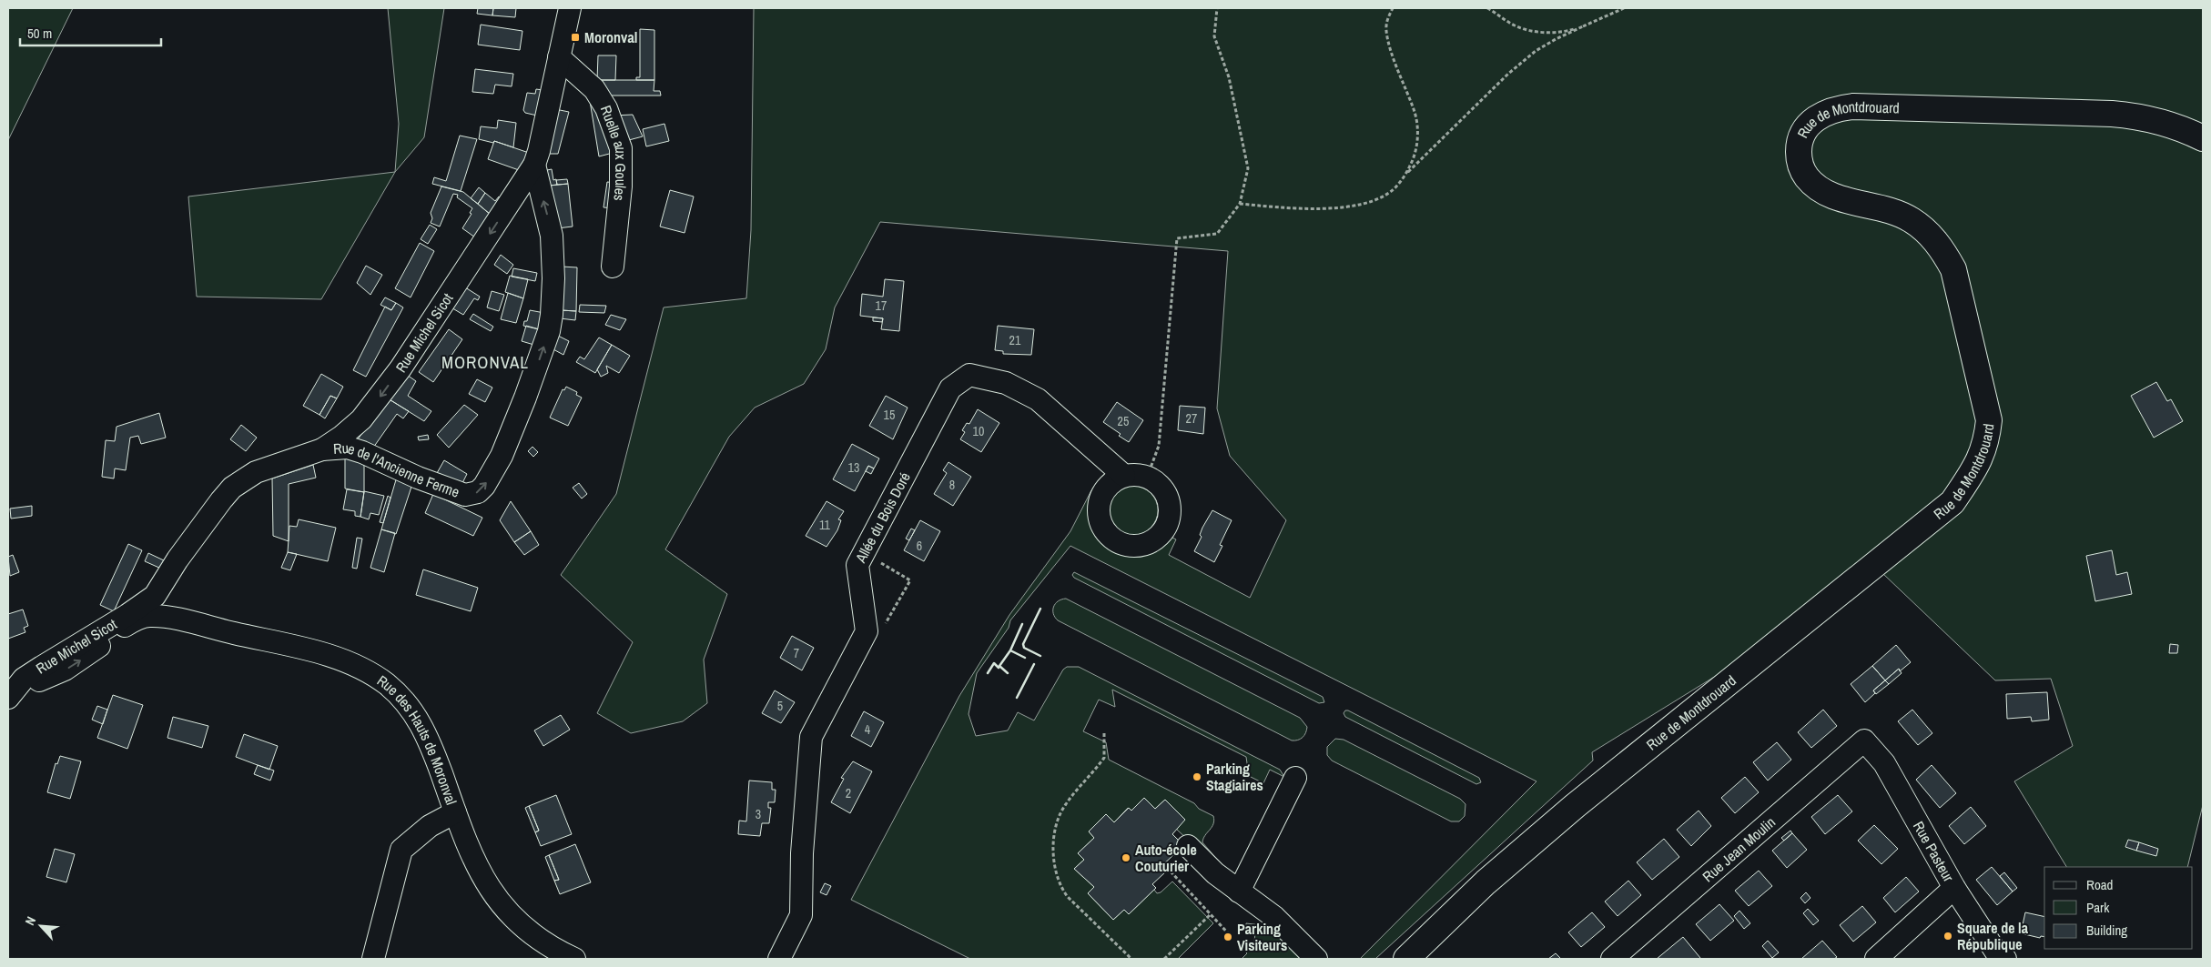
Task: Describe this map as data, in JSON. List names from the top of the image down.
{
  "streets": {
    "main road": ["Rue de Montdrouard"],
    "street": [
      "Ruelle aux Goules",
      "Rue Michel Sicot",
      "Rue de l'Ancienne Ferme",
      "Allée du Bois Doré",
      "Rue des Hauts de Moronval",
      "Rue Jean Moulin",
      "Rue Pasteur"
    ]
  },
  "crossings": [
    ["Ruelle aux Goules", "Rue Michel Sicot"],
    ["Rue Michel Sicot", "Rue de l'Ancienne Ferme"],
    ["Rue Michel Sicot", "Rue des Hauts de Moronval"],
    ["Rue Jean Moulin", "Rue Pasteur"]
  ],
  "one_way": ["Rue Michel Sicot"],
  "districts": ["MORONVAL"],
  "places": {
    "transit": ["Moronval"],
    "other": [
      "Parking Stagiaires",
      "Auto-école Couturier",
      "Square de la République",
      "Parking Visiteurs"
    ]
  },
  "house_numbers": [
    "17",
    "21",
    "15",
    "27",
    "25",
    "10",
    "13",
    "8",
    "11",
    "6",
    "7",
    "5",
    "4",
    "2",
    "3"
  ],
  "legend": ["Road", "Park", "Building"],
  "scale_bar": "50 m",
  "north": "top left"
}
